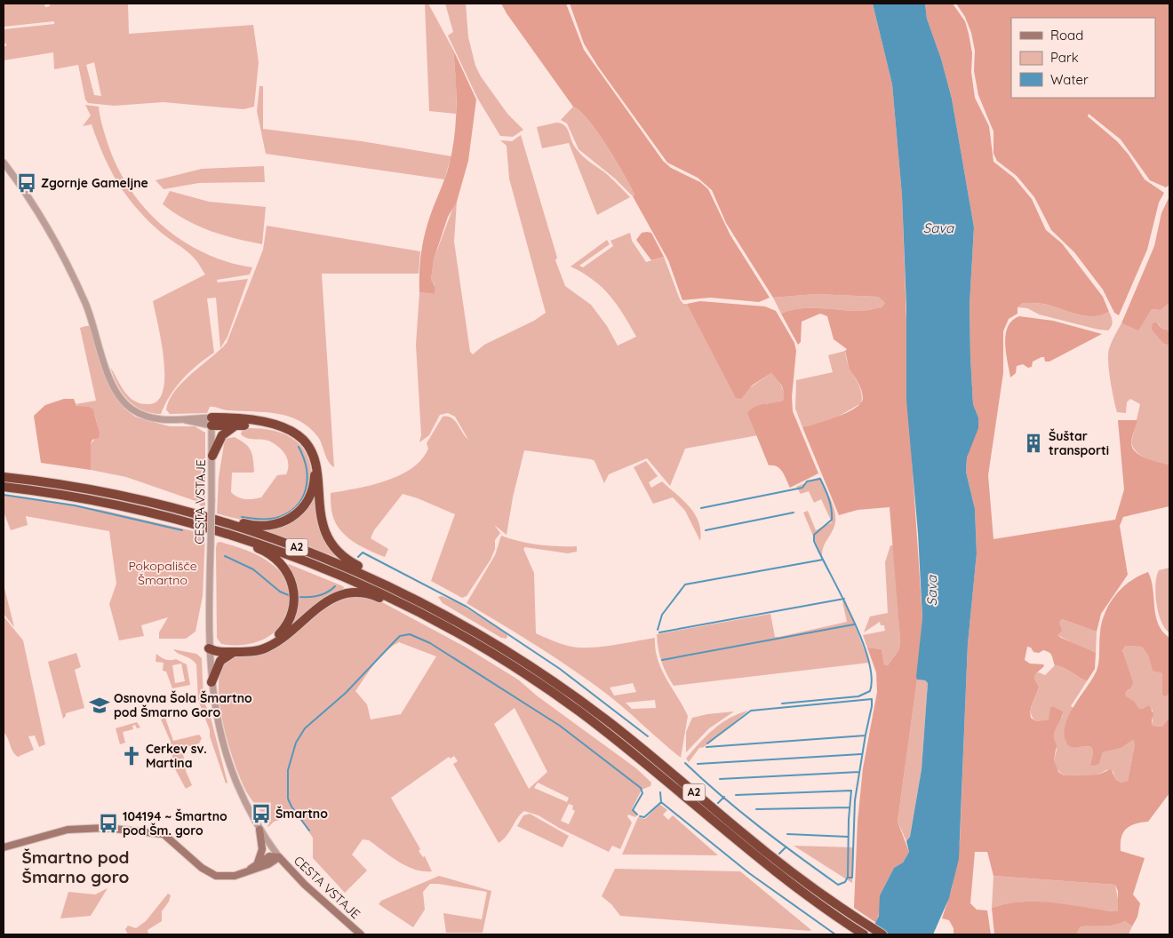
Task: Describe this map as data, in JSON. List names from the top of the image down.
{
  "streets": {
    "highway": ["A2"],
    "main road": ["CESTA VSTAJE"]
  },
  "districts": ["Šmartno pod Šmarno goro"],
  "water": ["Sava"],
  "parks": ["Pokopališče Šmartno"],
  "places": {
    "bus stop": ["Zgornje Gameljne", "Šmartno", "104194 ~ Šmartno pod Šm. goro"],
    "building": ["Šuštar transporti"],
    "school or university": ["Osnovna Šola Šmartno pod Šmarno Goro"],
    "church": ["Cerkev sv. Martina"]
  },
  "legend": ["Road", "Park", "Water"]
}
